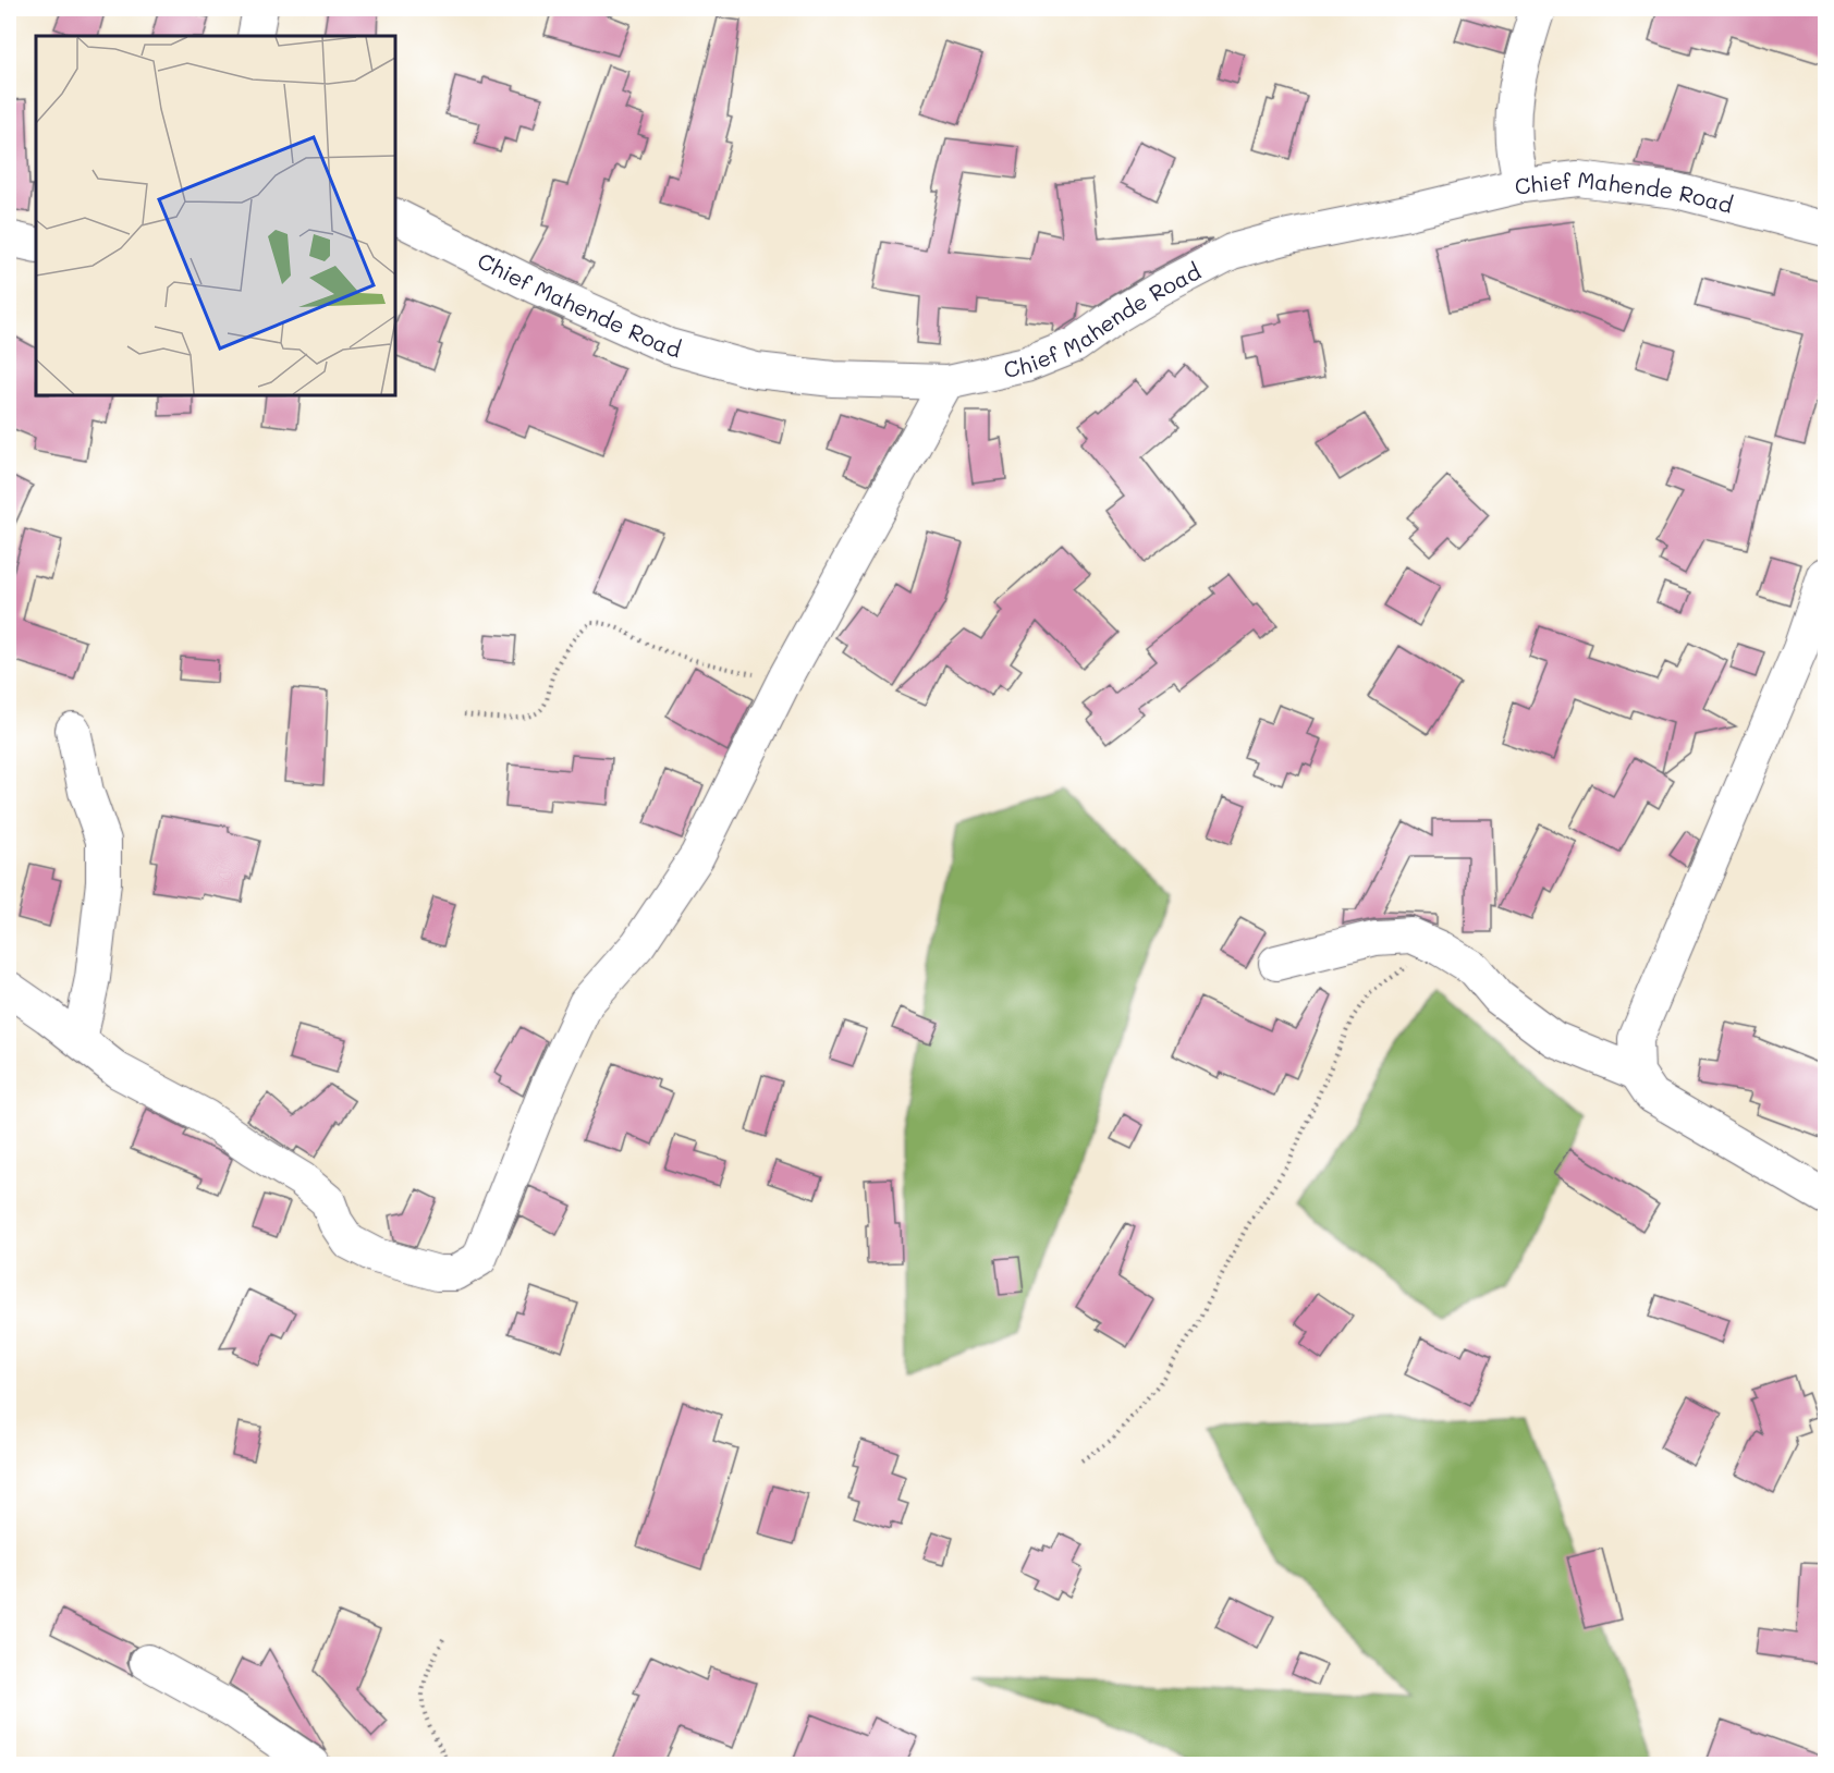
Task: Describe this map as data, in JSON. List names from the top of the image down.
{
  "streets": {
    "street": ["Chief Mahende Road"]
  }
}
